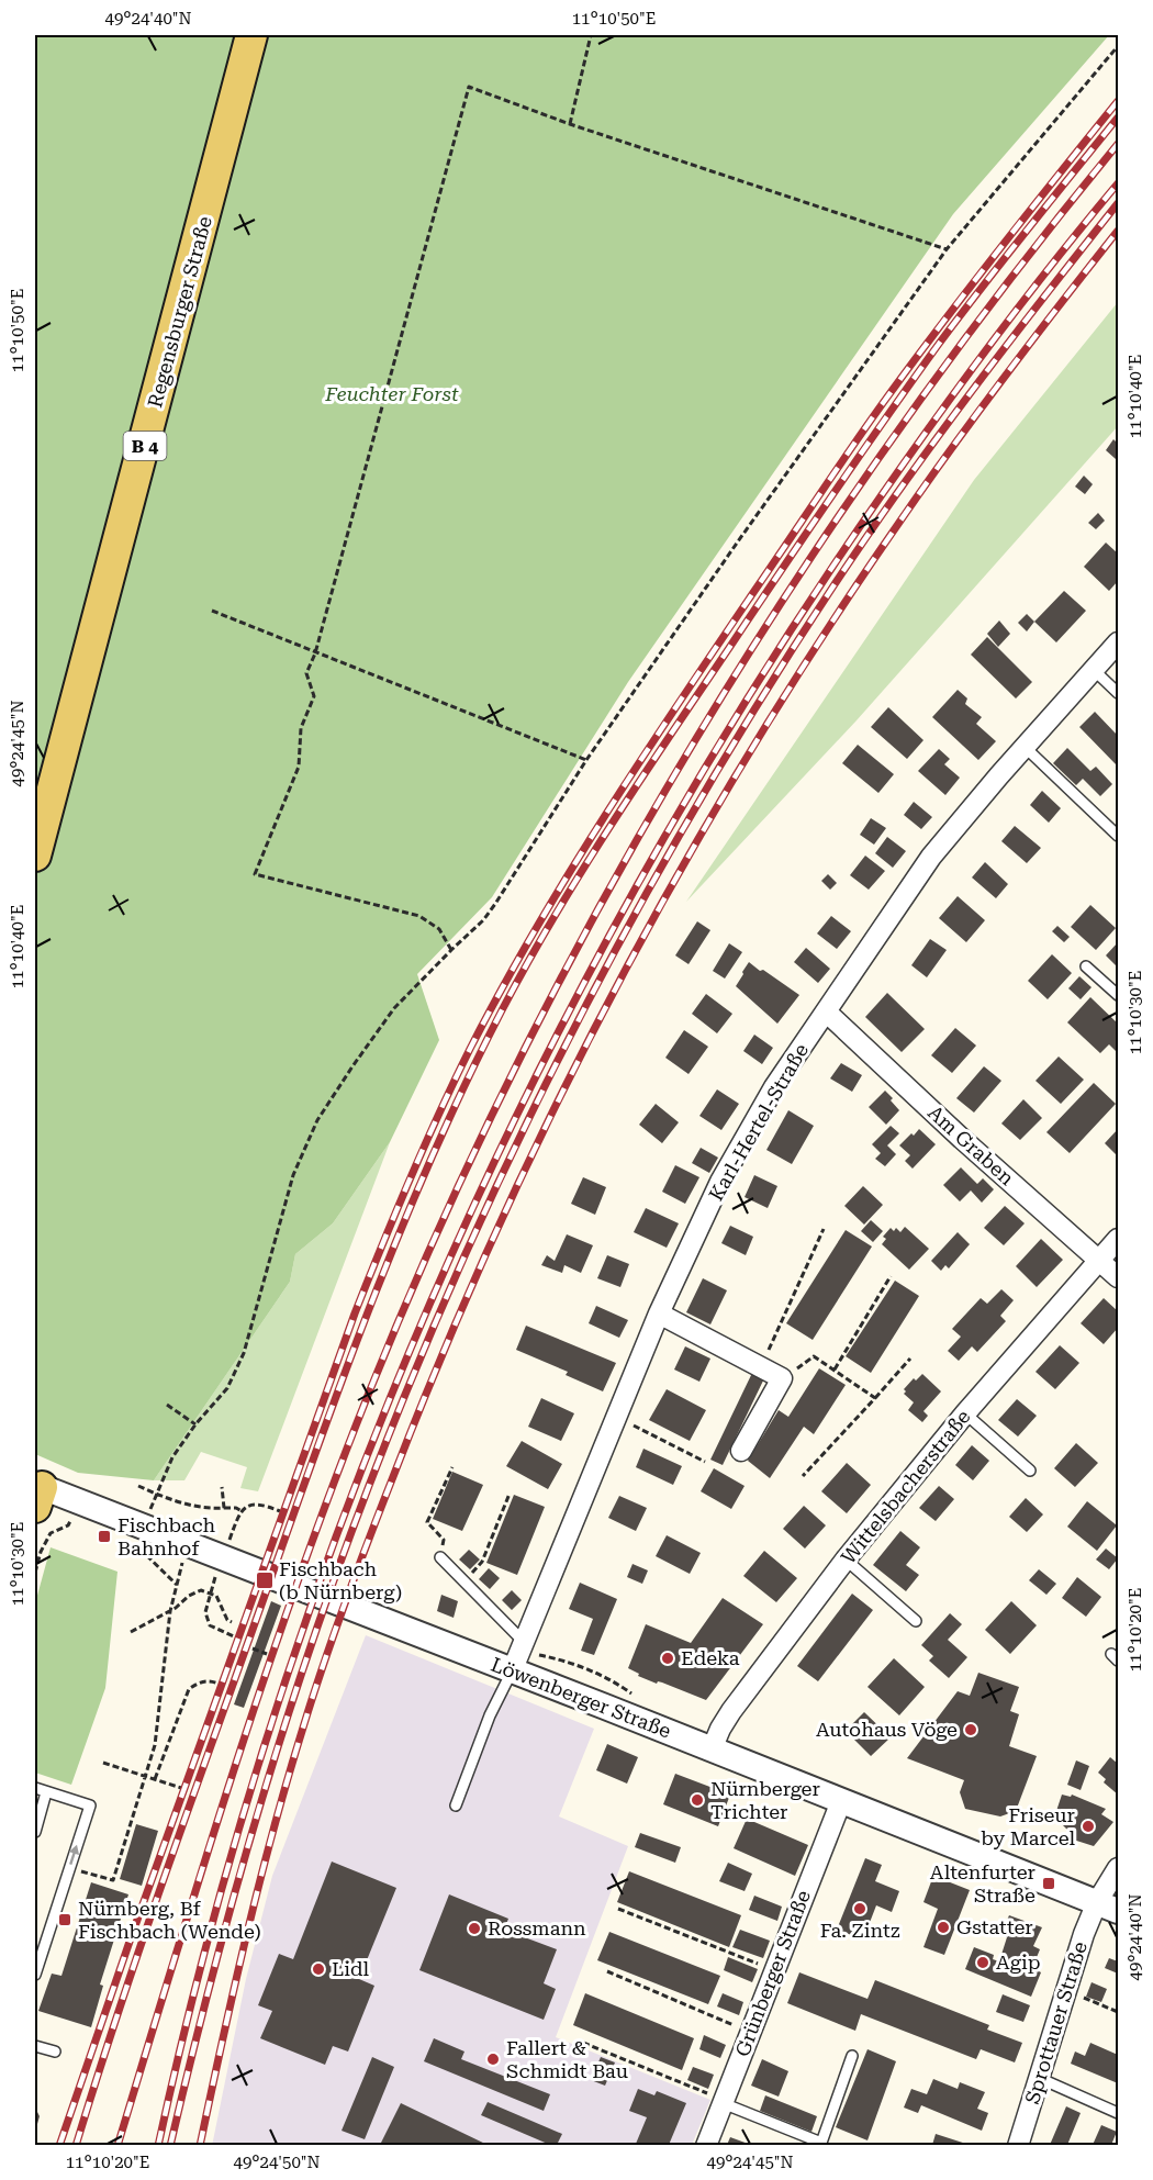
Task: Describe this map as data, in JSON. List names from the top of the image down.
{
  "streets": {
    "main road": ["Regensburger Straße", "B 4"],
    "street": [
      "Karl-Hertel-Straße",
      "Am Graben",
      "Wittelsbacherstraße",
      "Löwenberger Straße",
      "Grünberger Straße",
      "Sprottauer Straße"
    ]
  },
  "crossings": [
    ["Karl-Hertel-Straße", "Am Graben"],
    ["Karl-Hertel-Straße", "Löwenberger Straße"],
    ["Am Graben", "Wittelsbacherstraße"],
    ["Wittelsbacherstraße", "Löwenberger Straße"],
    ["Löwenberger Straße", "Grünberger Straße"],
    ["Löwenberger Straße", "Sprottauer Straße"]
  ],
  "parks": ["Feuchter Forst"],
  "places": {
    "transit": [
      "Fischbach Bahnhof",
      "Fischbach (b Nürnberg)",
      "Altenfurter Straße",
      "Nürnberg, Bf Fischbach (Wende)"
    ],
    "other": [
      "Edeka",
      "Autohaus Vöge",
      "Nürnberger Trichter",
      "Friseur by Marcel",
      "Fa. Zintz",
      "Gstatter",
      "Rossmann",
      "Agip",
      "Lidl",
      "Fallert & Schmidt Bau"
    ]
  },
  "coordinates": [
    "49°24'40\"N",
    "11°10'50\"E",
    "11°10'40\"E",
    "49°24'45\"N",
    "11°10'30\"E",
    "11°10'20\"E",
    "49°24'50\"N"
  ]
}
